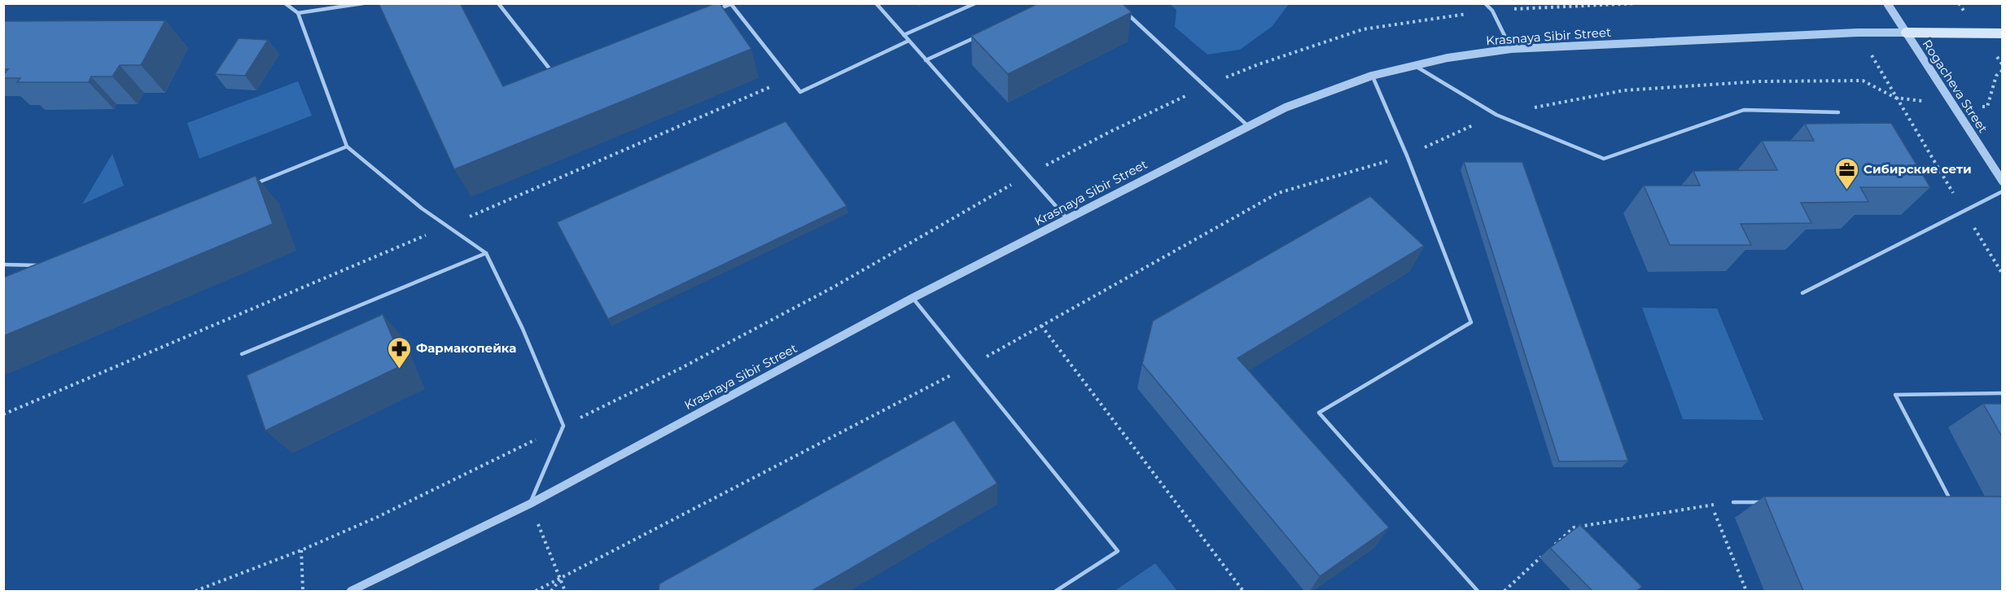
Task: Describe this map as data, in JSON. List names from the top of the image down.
{
  "streets": {
    "street": ["Krasnaya Sibir Street", "Rogacheva Street"]
  },
  "crossings": [
    ["Krasnaya Sibir Street", "Rogacheva Street"]
  ],
  "places": {
    "office": ["Сибирские сети"],
    "pharmacy": ["Фармакопейка"]
  }
}
